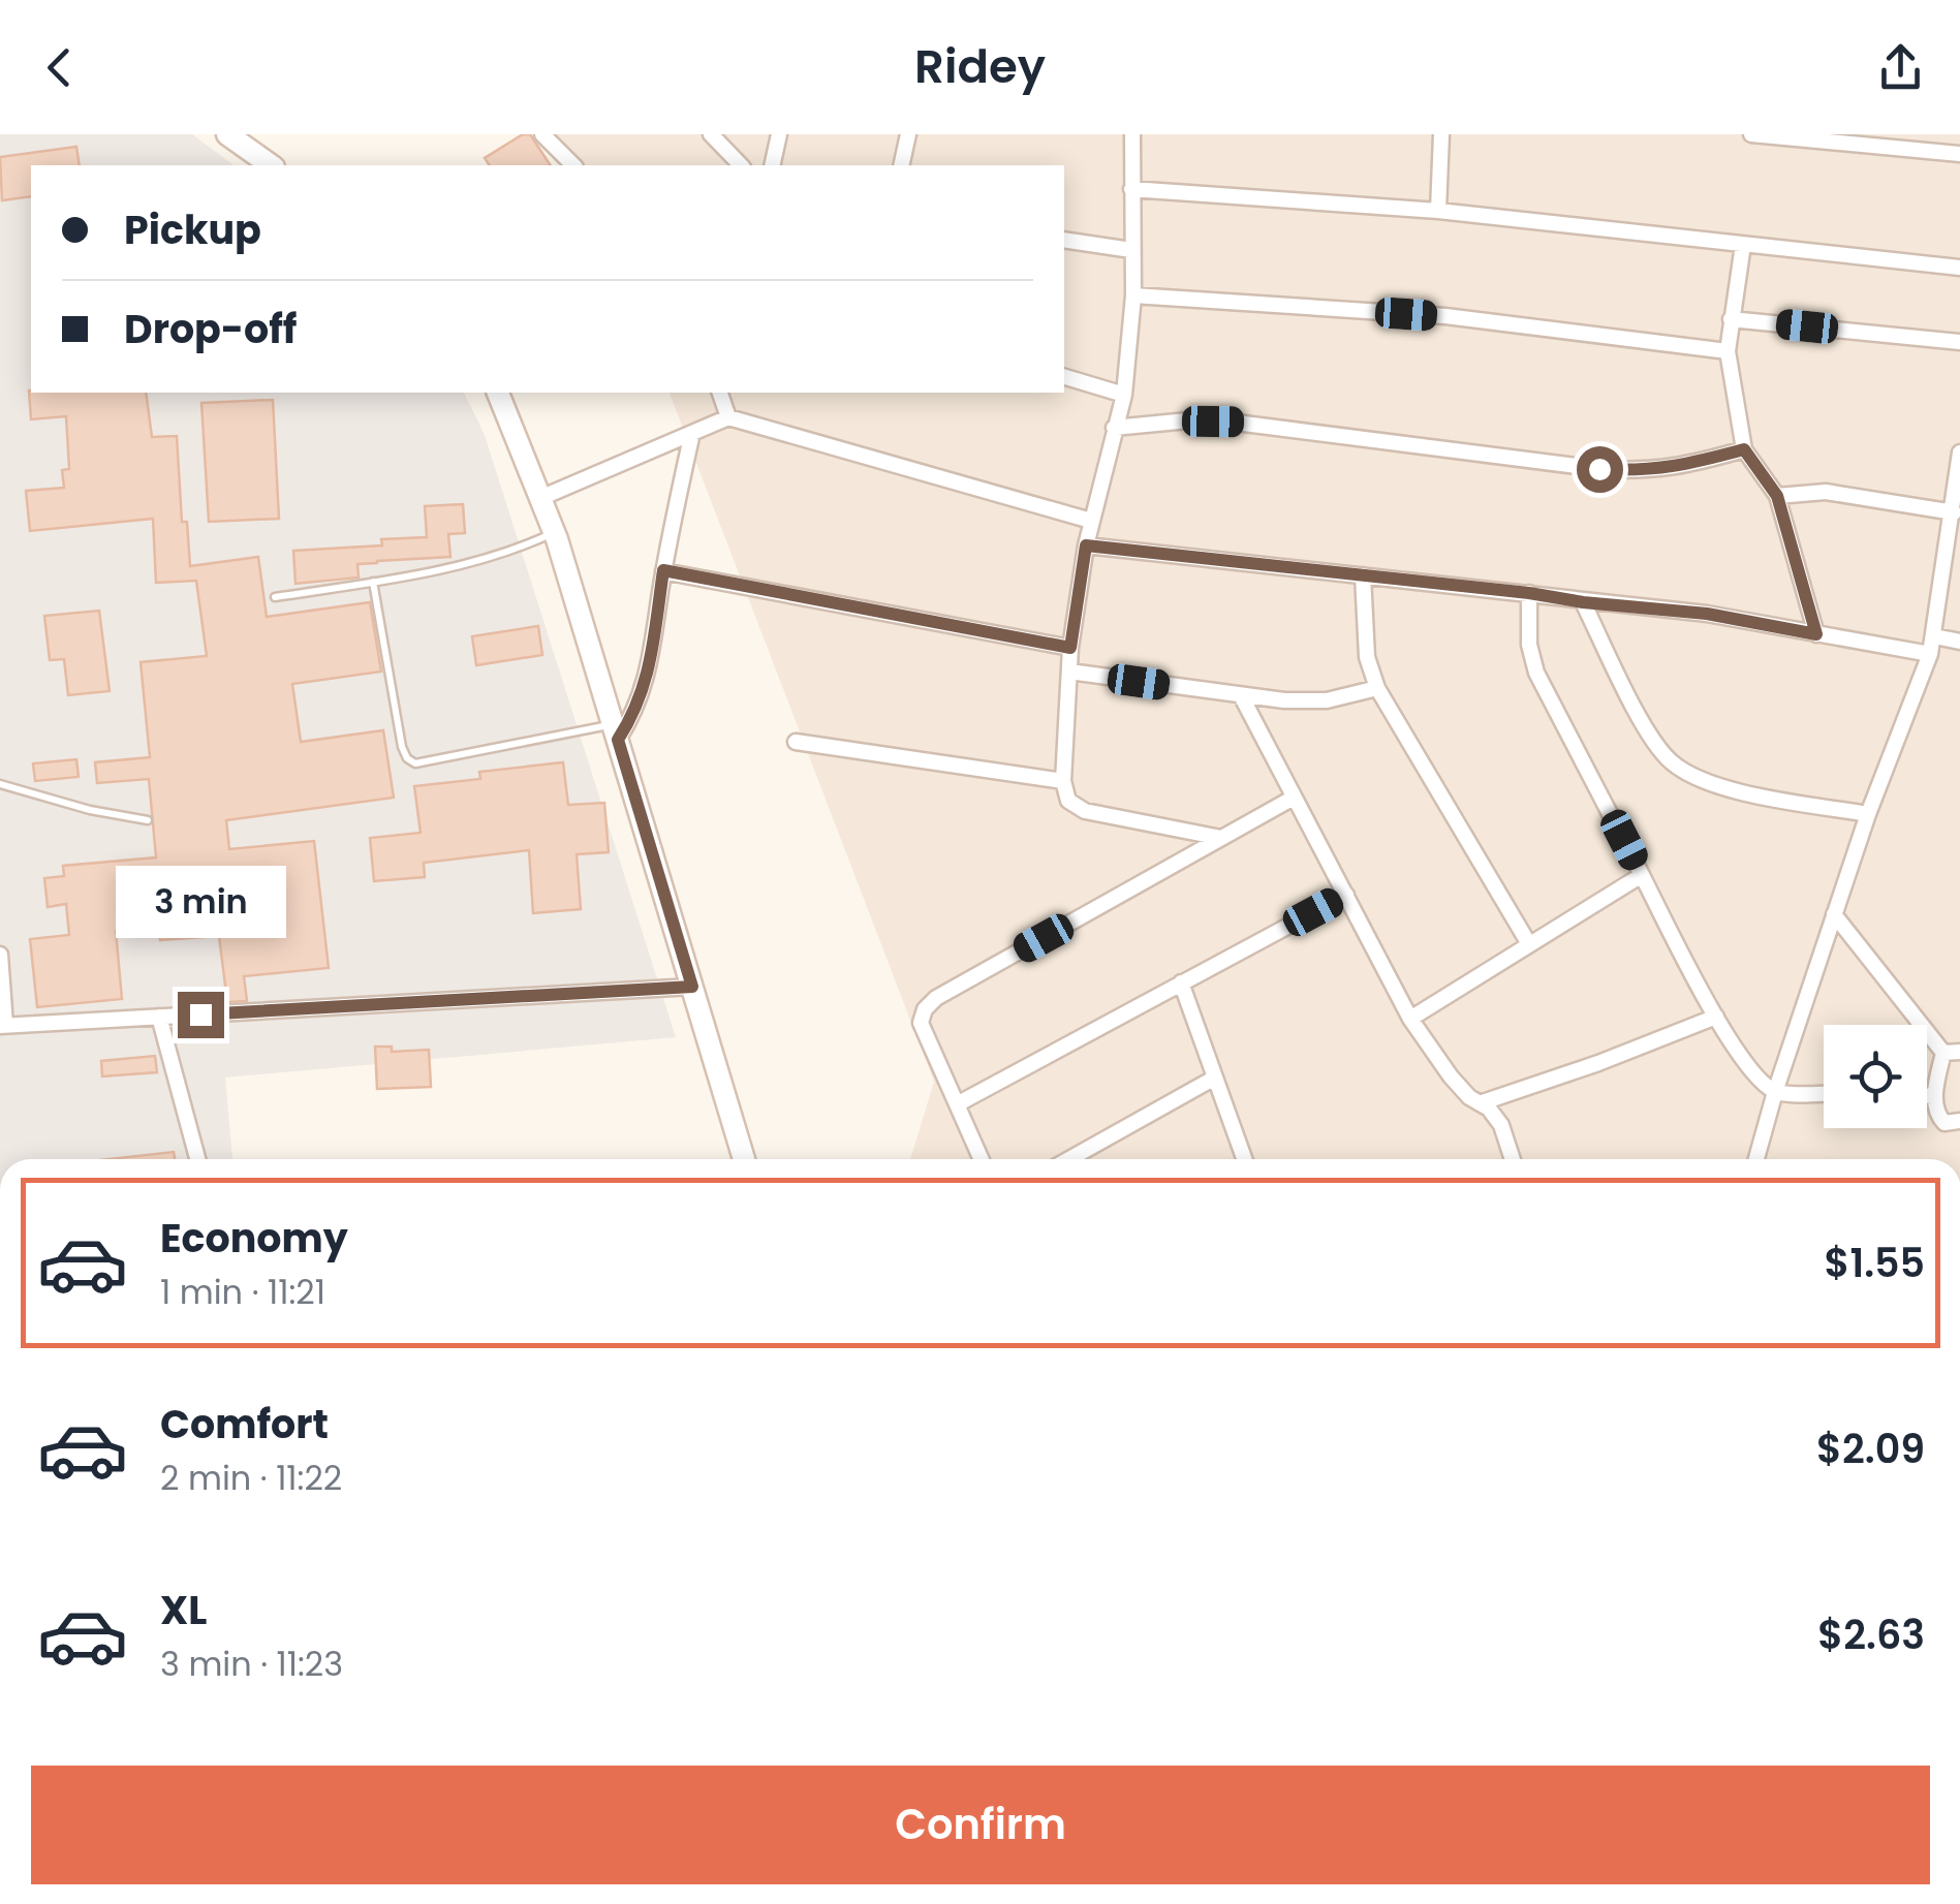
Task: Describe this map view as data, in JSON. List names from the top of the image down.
{
  "page": {
    "header": "Ridey",
    "banner": ["Pickup", "Drop-off"],
    "bubble": "3 min",
    "list": [
      {
        "name": "Economy",
        "note": "1 min · 11:21",
        "value": "$1.55"
      },
      {
        "name": "Comfort",
        "note": "2 min · 11:22",
        "value": "$2.09"
      },
      {
        "name": "XL",
        "note": "3 min · 11:23",
        "value": "$2.63"
      }
    ],
    "buttons": "Confirm"
  }
}
